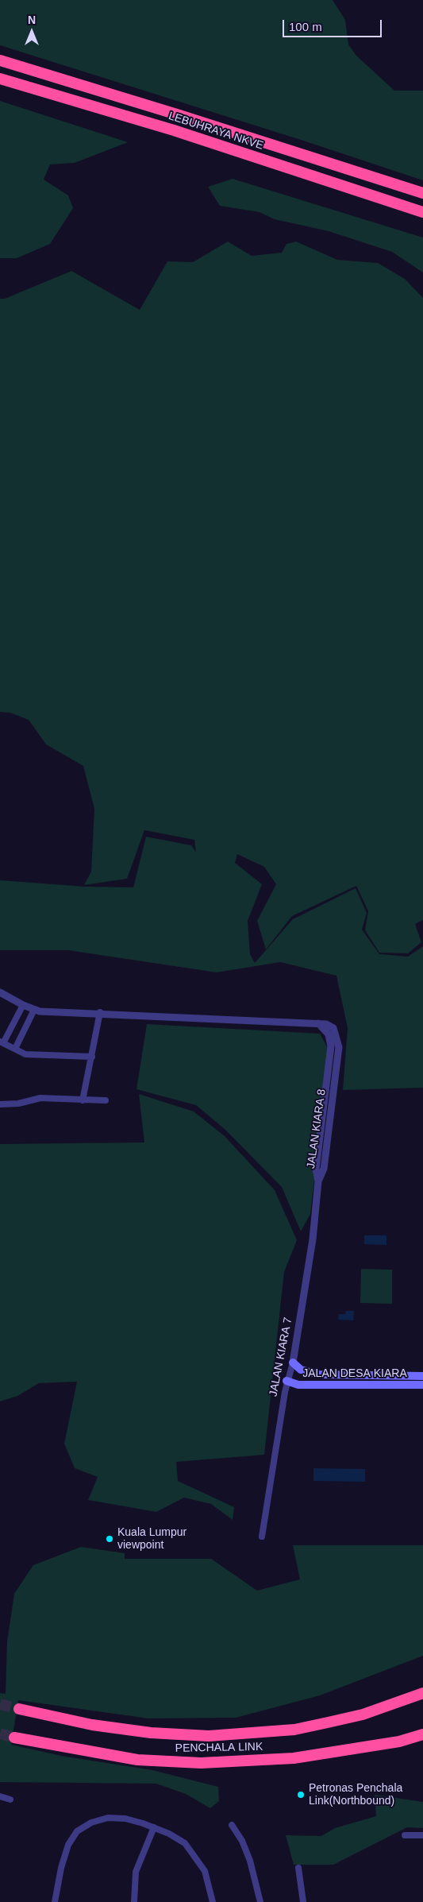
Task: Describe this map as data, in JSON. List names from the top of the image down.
{
  "streets": {
    "highway": ["LEBUHRAYA NKVE", "PENCHALA LINK"],
    "main road": ["JALAN DESA KIARA"],
    "street": ["JALAN KIARA 8", "JALAN KIARA 7"]
  },
  "crossings": [
    ["JALAN KIARA 8", "JALAN KIARA 7"],
    ["JALAN KIARA 7", "JALAN DESA KIARA"]
  ],
  "places": ["Kuala Lumpur viewpoint", "Petronas Penchala Link(Northbound)"],
  "scale_bar": "100 m",
  "north": "top"
}
